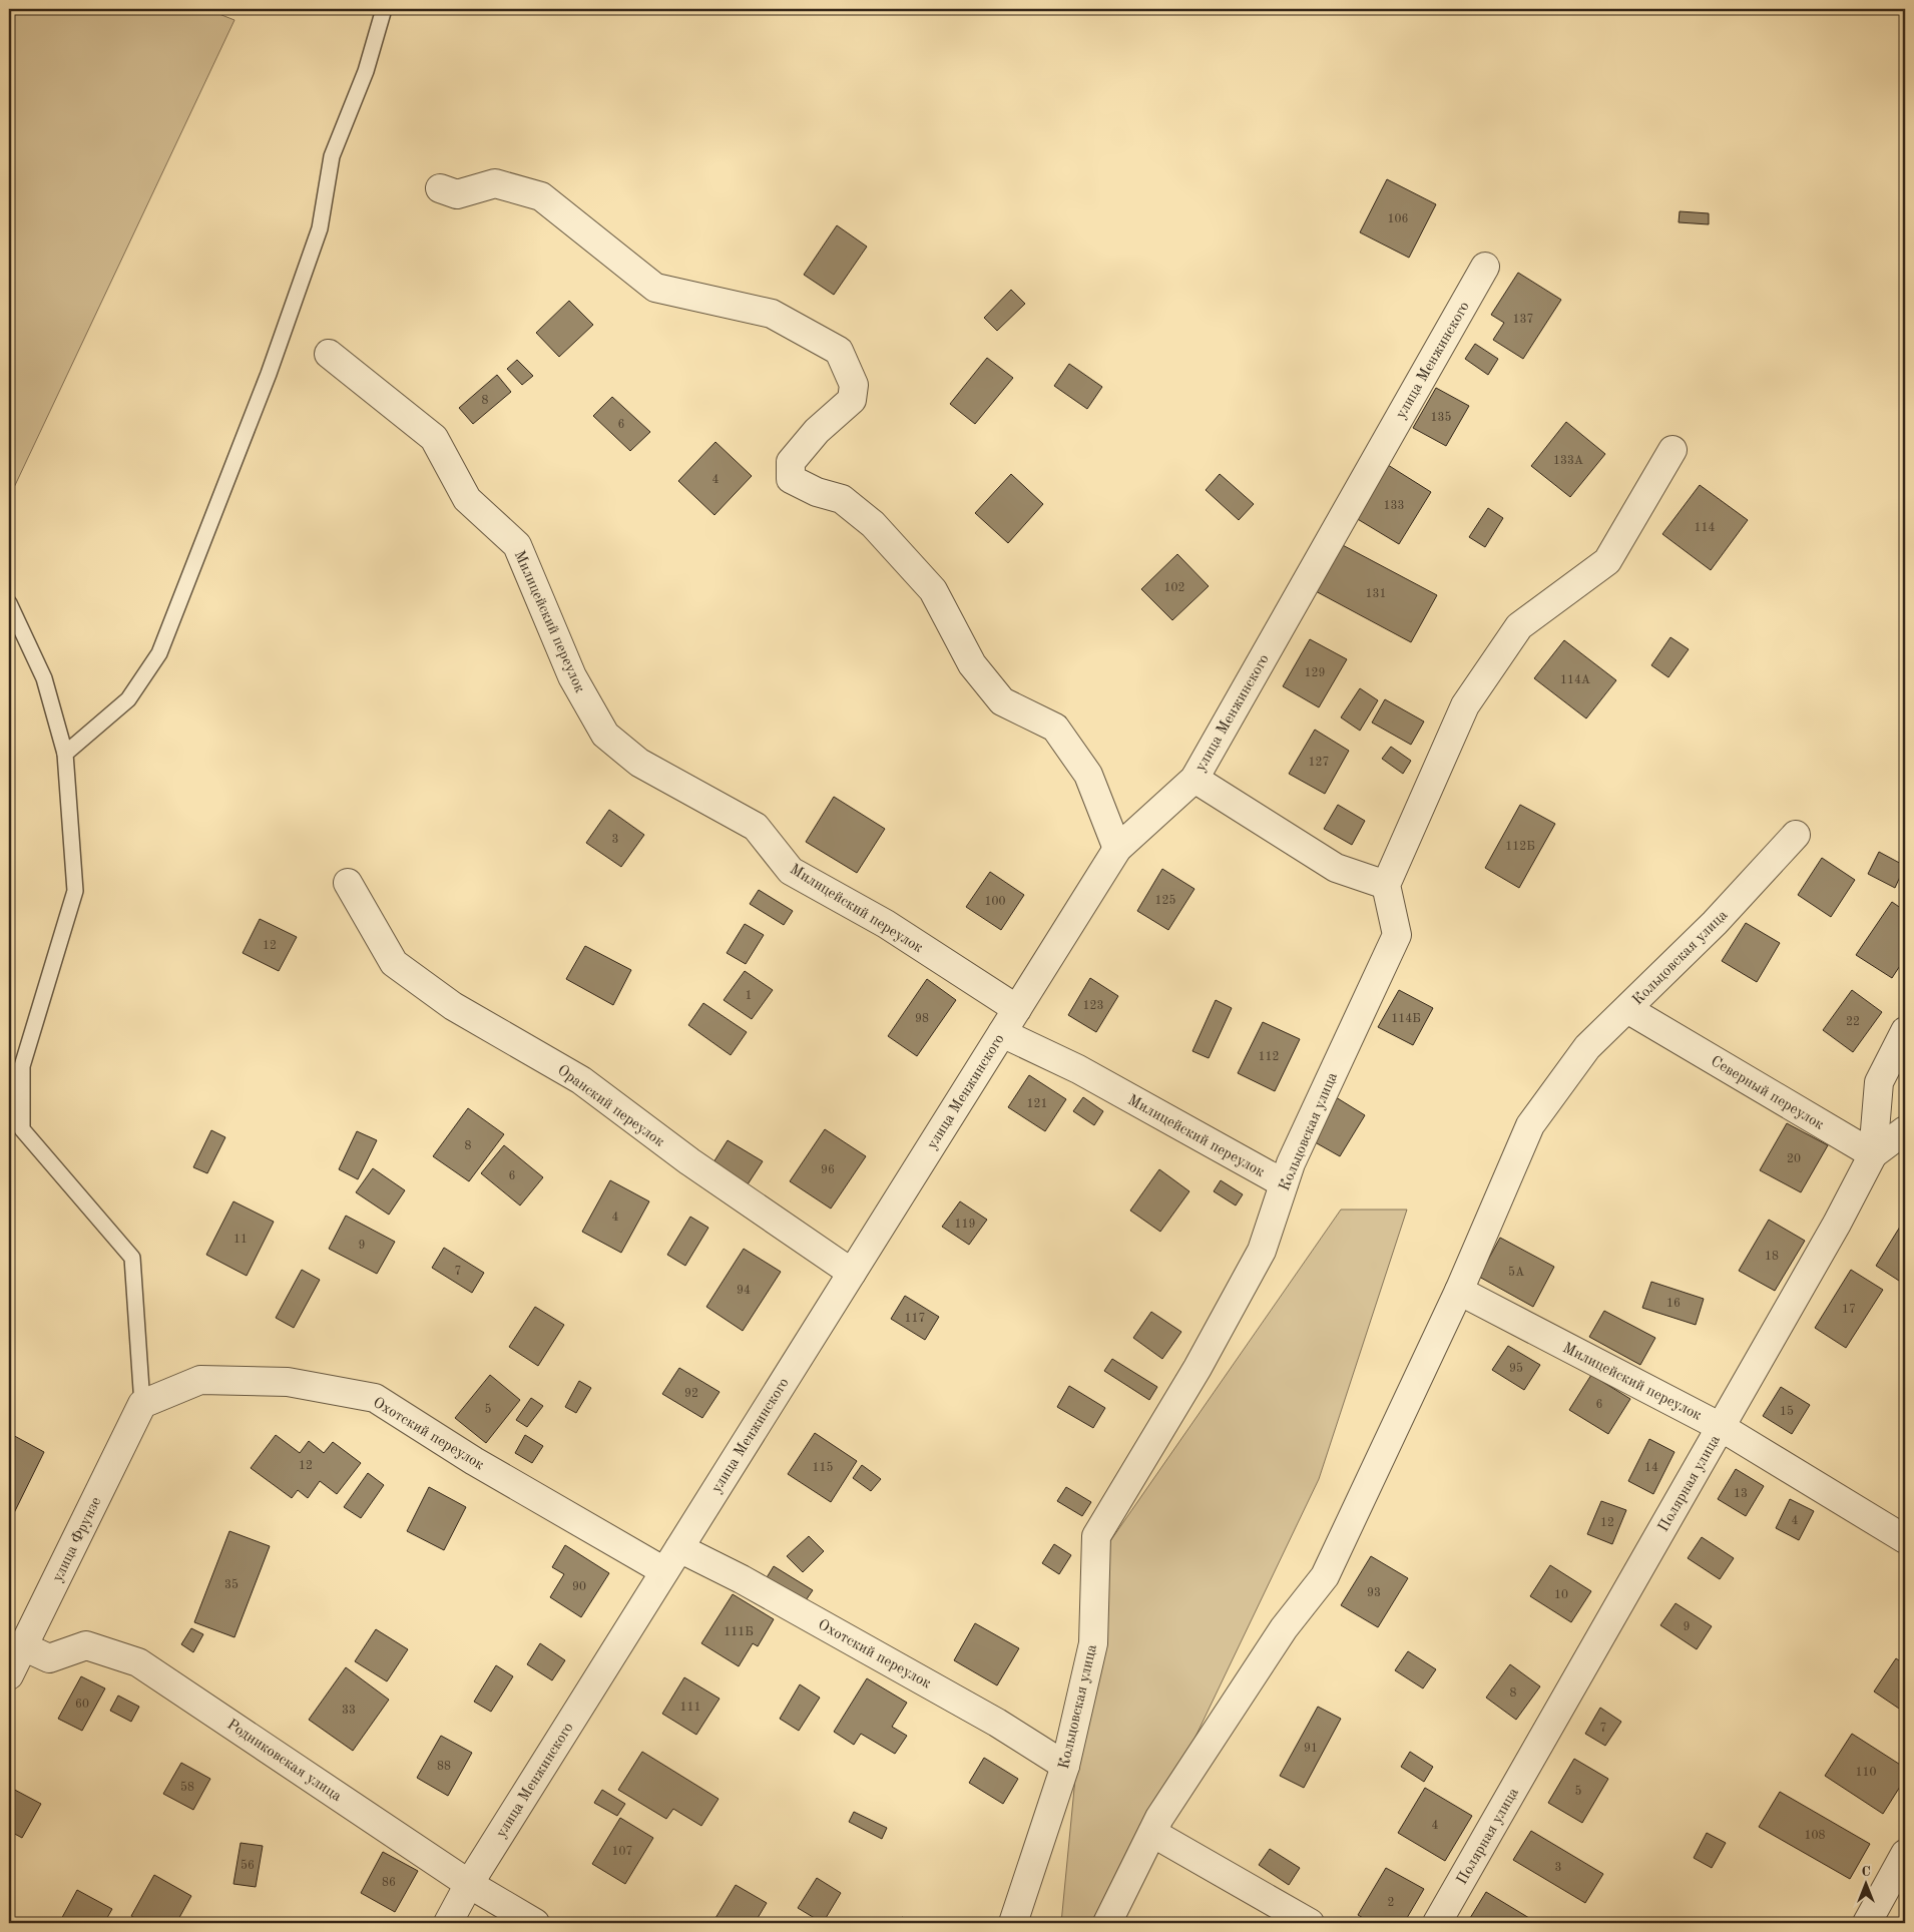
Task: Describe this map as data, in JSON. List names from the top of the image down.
{
  "streets": {
    "street": [
      "улица Менжинского",
      "Милицейский переулок",
      "Кольцовская улица",
      "Северный переулок",
      "Оранский переулок",
      "Охотский переулок",
      "Полярная улица",
      "улица Фрунзе",
      "Родниковская улица"
    ]
  },
  "crossings": [
    ["улица Менжинского", "Милицейский переулок"],
    ["улица Менжинского", "Оранский переулок"],
    ["улица Менжинского", "Охотский переулок"],
    ["улица Менжинского", "Родниковская улица"],
    ["Милицейский переулок", "Кольцовская улица"],
    ["Милицейский переулок", "Полярная улица"],
    ["Кольцовская улица", "Северный переулок"],
    ["Кольцовская улица", "Охотский переулок"],
    ["Северный переулок", "Полярная улица"],
    ["Охотский переулок", "улица Фрунзе"],
    ["улица Фрунзе", "Родниковская улица"]
  ],
  "house_numbers": [
    "106",
    "137",
    "8",
    "135",
    "6",
    "133А",
    "4",
    "133",
    "114",
    "102",
    "131",
    "129",
    "114А",
    "127",
    "3",
    "112Б",
    "125",
    "100",
    "12",
    "1",
    "123",
    "98",
    "114Б",
    "22",
    "112",
    "121",
    "8",
    "20",
    "96",
    "6",
    "4",
    "119",
    "11",
    "9",
    "18",
    "7",
    "5А",
    "94",
    "16",
    "17",
    "117",
    "95",
    "92",
    "6",
    "5",
    "15",
    "12",
    "115",
    "14",
    "13",
    "4",
    "12",
    "35",
    "90",
    "93",
    "10",
    "9",
    "111Б",
    "8",
    "60",
    "111",
    "33",
    "7",
    "91",
    "88",
    "110",
    "58",
    "5",
    "4",
    "108",
    "107",
    "56",
    "3",
    "86",
    "2"
  ],
  "north": "top"
}
